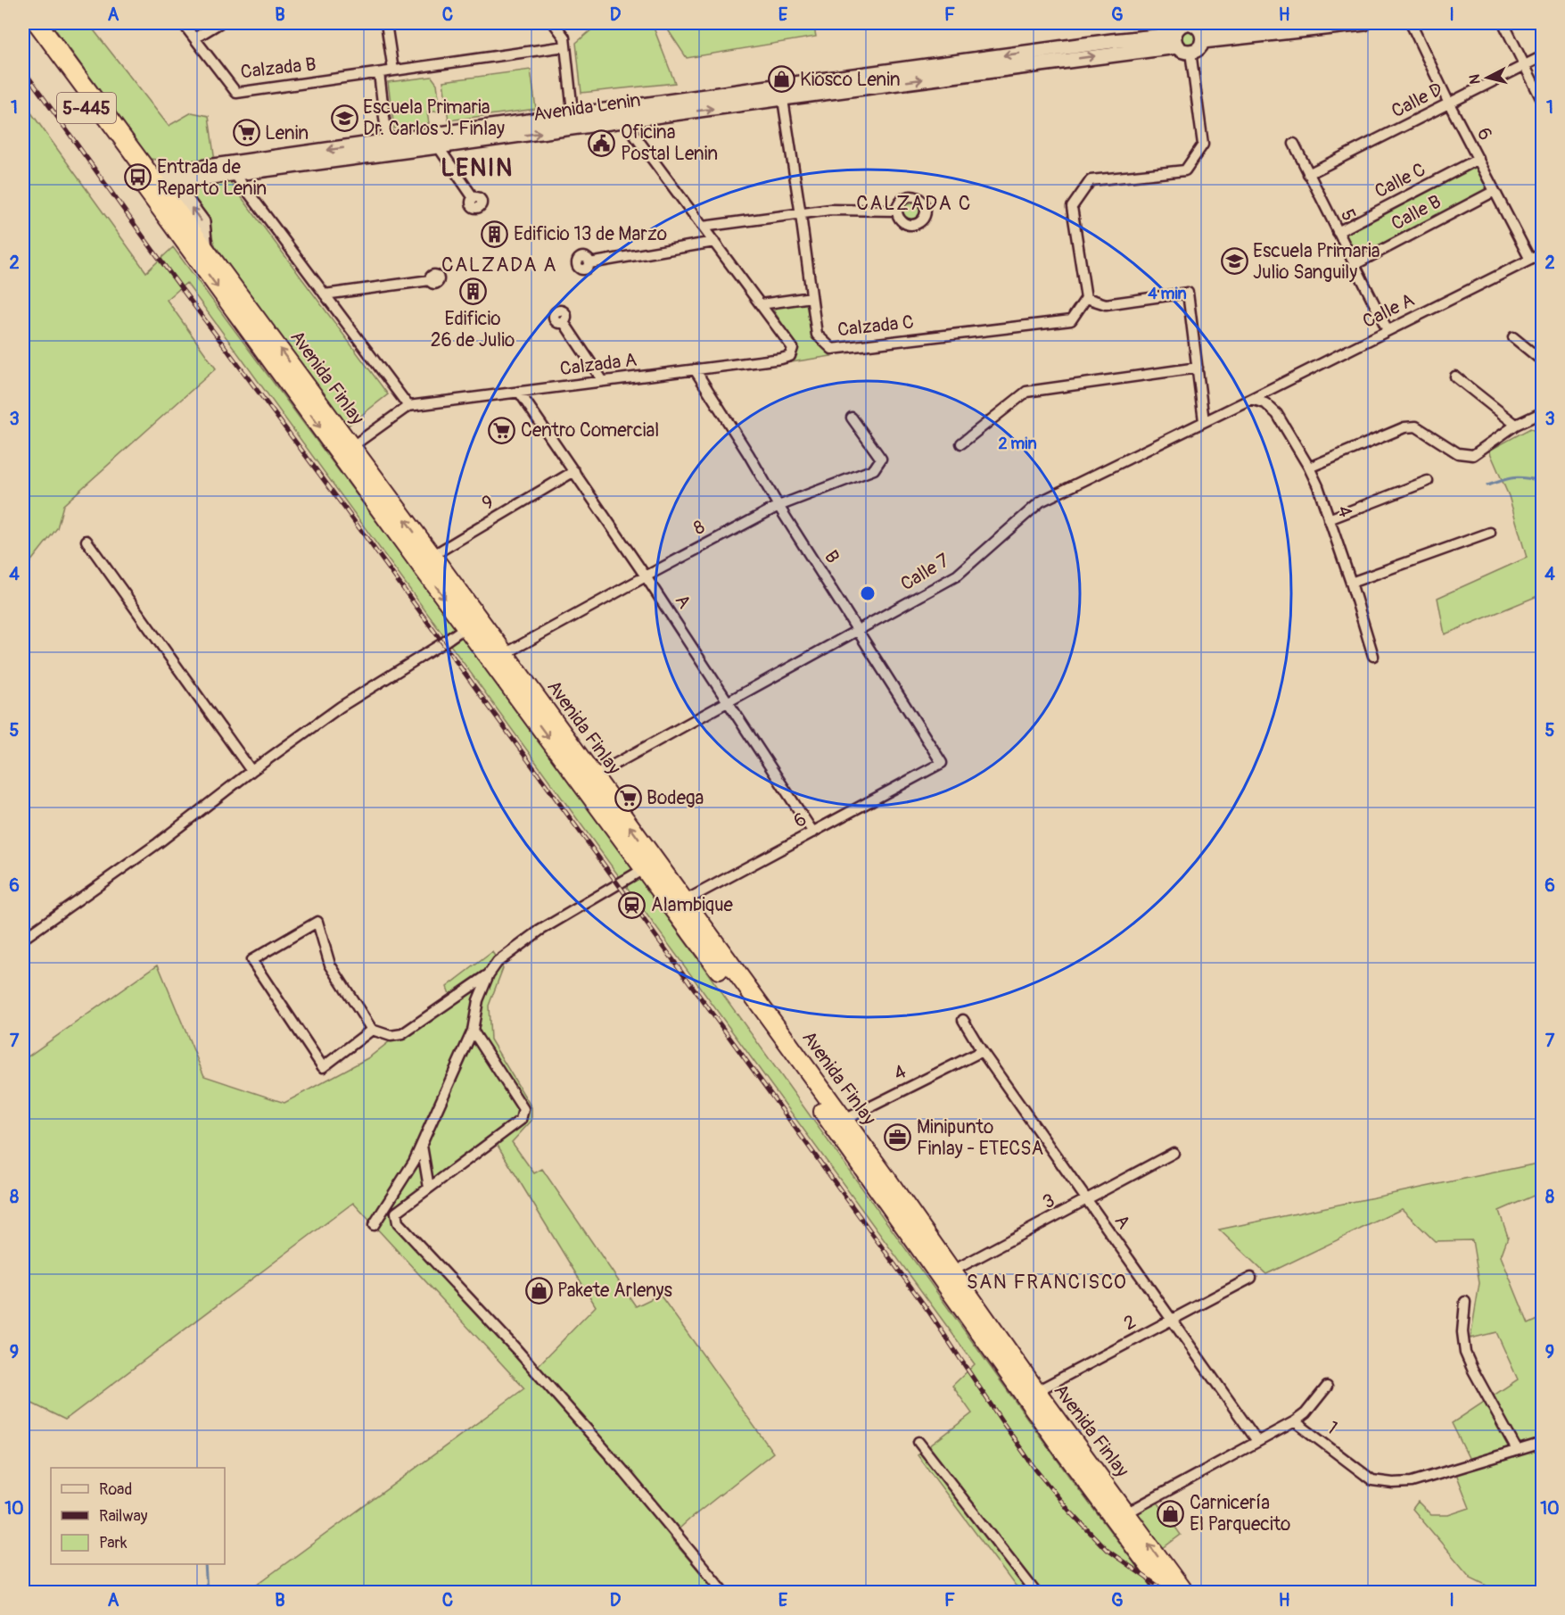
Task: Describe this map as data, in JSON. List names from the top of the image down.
{
  "streets": {
    "highway": ["5-445", "Avenida Finlay"],
    "street": [
      "Calzada B",
      "Calle D",
      "Avenida Lenin",
      "6",
      "Calle C",
      "Calle B",
      "5",
      "Calle A",
      "Calzada C",
      "Calzada A",
      "9",
      "4",
      "8",
      "B",
      "Calle 7",
      "A",
      "3",
      "2",
      "1"
    ]
  },
  "crossings": [
    ["Calle D", "6"],
    ["Calle D", "5"],
    ["Avenida Lenin", "Calzada C"],
    ["Avenida Lenin", "Calzada A"],
    ["Avenida Lenin", "Avenida Finlay"],
    ["6", "Calle C"],
    ["6", "Calle B"],
    ["6", "Calle A"],
    ["6", "Avenida Finlay"],
    ["6", "B"],
    ["6", "A"],
    ["Calle C", "5"],
    ["Calle B", "5"],
    ["5", "Calle A"],
    ["Calle A", "4"],
    ["Calle A", "Calle 7"],
    ["Calzada A", "B"],
    ["Calzada A", "A"],
    ["Avenida Finlay", "9"],
    ["Avenida Finlay", "4"],
    ["Avenida Finlay", "8"],
    ["Avenida Finlay", "Calle 7"],
    ["Avenida Finlay", "3"],
    ["Avenida Finlay", "2"],
    ["9", "A"],
    ["4", "Calle 7"],
    ["4", "A"],
    ["8", "B"],
    ["8", "A"],
    ["B", "Calle 7"],
    ["Calle 7", "A"],
    ["A", "3"],
    ["A", "2"]
  ],
  "districts": [
    "LENIN",
    "CALZADA C",
    "CALZADA A",
    "SAN FRANCISCO"
  ],
  "places": {
    "shop": ["Kiosco Lenin", "Pakete Arlenys", "Carnicería El Parquecito"],
    "school or university": ["Escuela Primaria Dr. Carlos J. Finlay", "Escuela Primaria Julio Sanguily"],
    "supermarket": ["Lenin", "Centro Comercial", "Bodega"],
    "public building": ["Oficina Postal Lenin"],
    "bus stop": ["Entrada de Reparto Lenin"],
    "building": ["Edificio 13 de Marzo", "Edificio 26 de Julio"],
    "station": ["Alambique"],
    "office": ["Minipunto Finlay - ETECSA"]
  },
  "legend": ["Road", "Railway", "Park"],
  "north": "left",
  "grid": {
    "columns": [
      "A",
      "B",
      "C",
      "D",
      "E",
      "F",
      "G",
      "H",
      "I"
    ],
    "rows": [
      "1",
      "2",
      "3",
      "4",
      "5",
      "6",
      "7",
      "8",
      "9",
      "10"
    ]
  },
  "rings": ["4 min", "2 min"]
}
